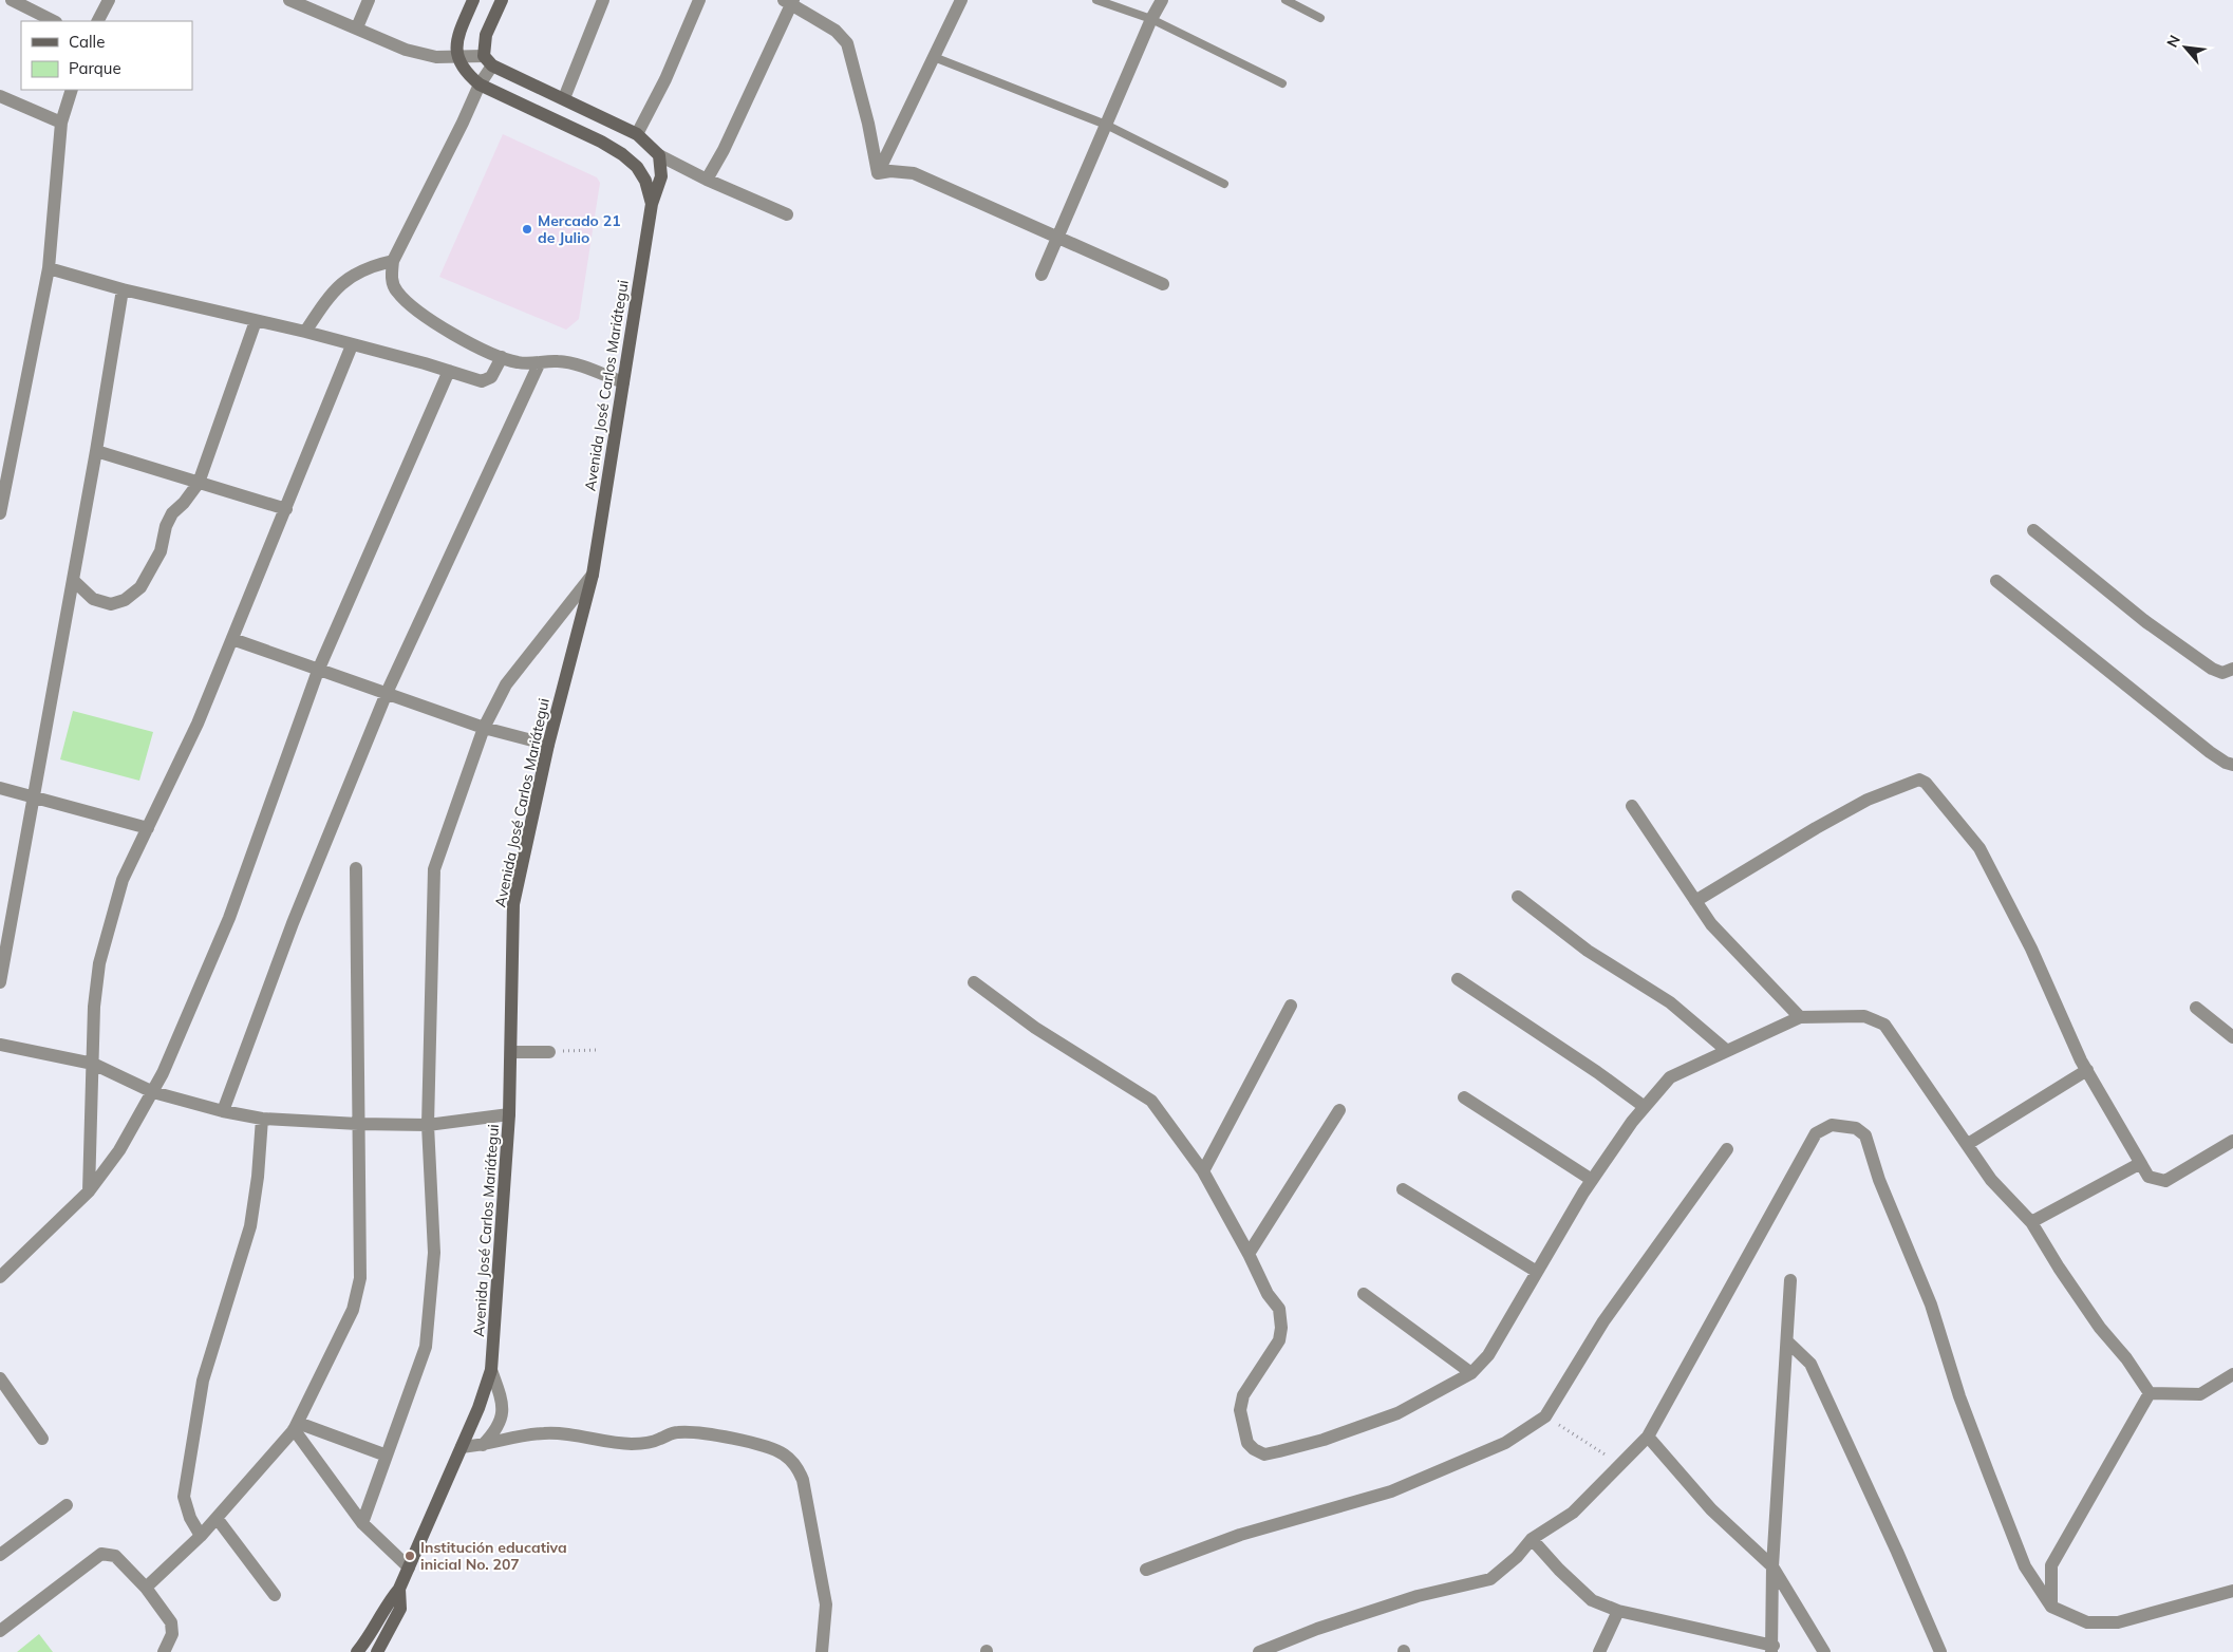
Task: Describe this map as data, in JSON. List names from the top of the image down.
{
  "streets": {
    "street": ["Avenida José Carlos Mariátegui"]
  },
  "places": ["Mercado 21 de Julio", "Institución educativa inicial No. 207"],
  "legend": ["Calle", "Parque"],
  "north": "top left"
}
